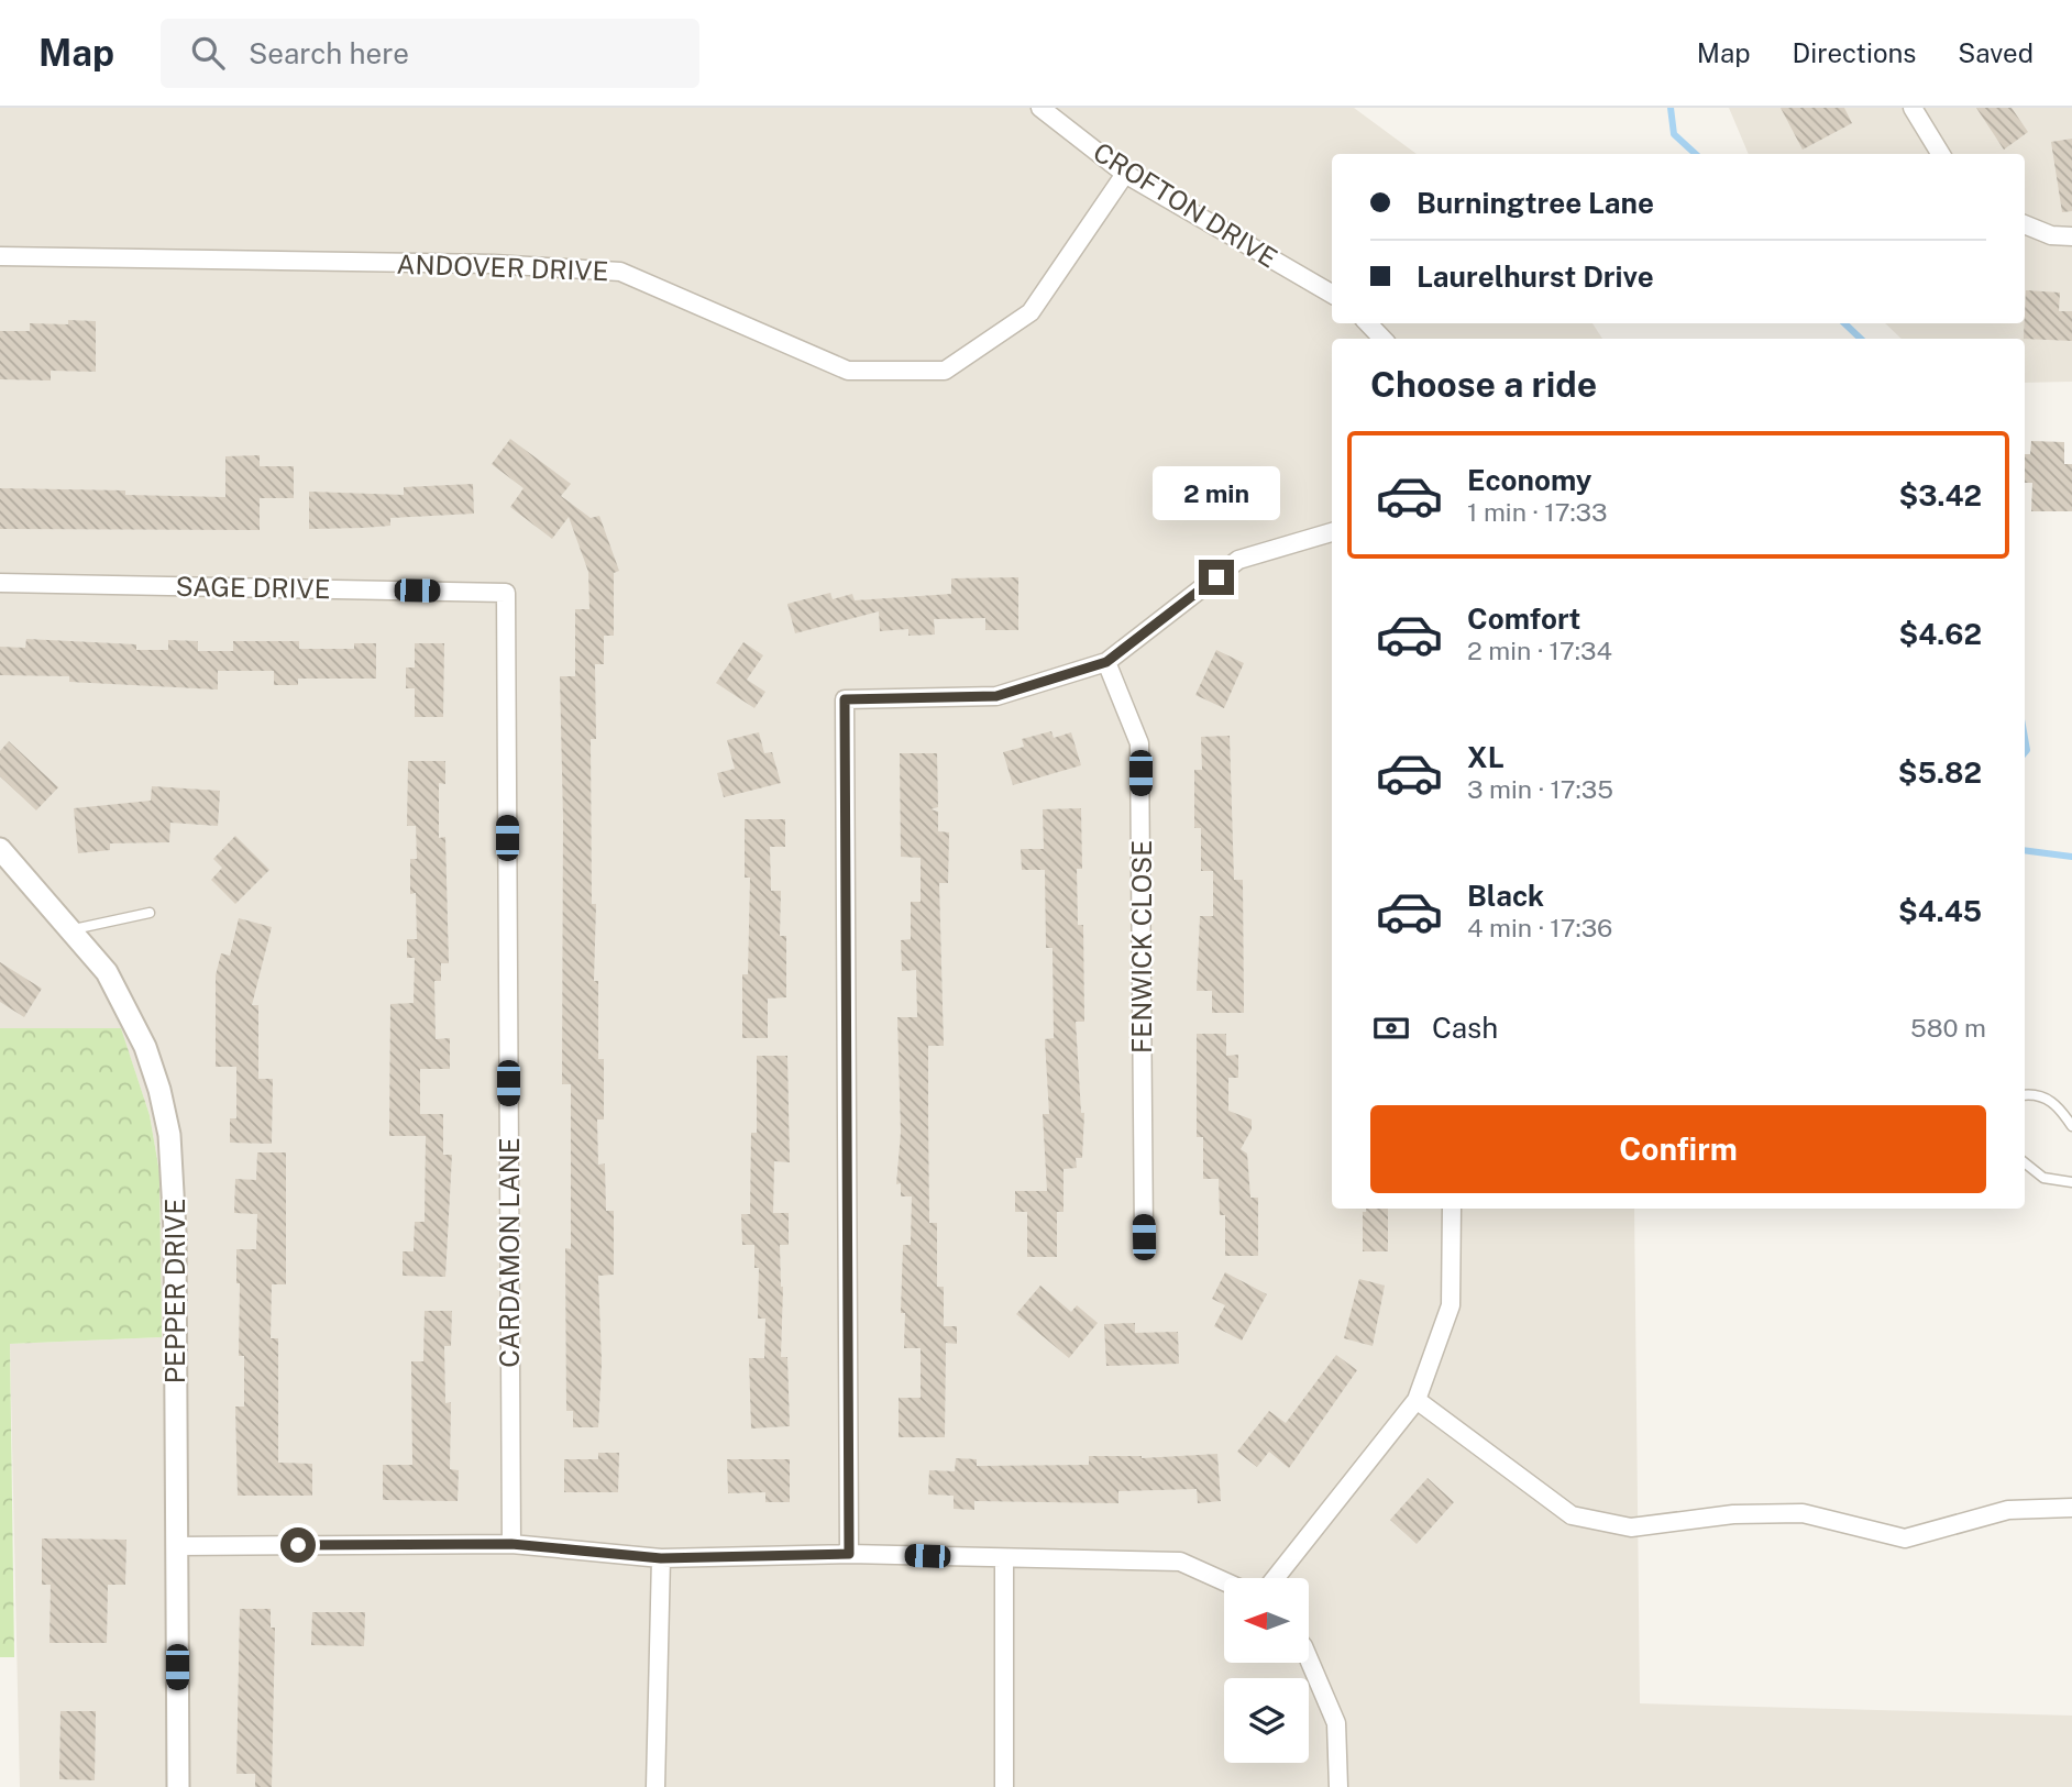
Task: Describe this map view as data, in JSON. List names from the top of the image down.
{
  "streets": {
    "street": [
      "CROFTON DRIVE",
      "ANDOVER DRIVE",
      "SAGE DRIVE",
      "FENWICK CLOSE",
      "CARDAMON LANE",
      "PEPPER DRIVE"
    ]
  },
  "crossings": [
    ["CROFTON DRIVE", "ANDOVER DRIVE"],
    ["SAGE DRIVE", "CARDAMON LANE"]
  ],
  "north": "left",
  "page": {
    "header": "Map",
    "search": "Search here",
    "nav": ["Map", "Directions", "Saved"],
    "banner": ["Burningtree Lane", "Laurelhurst Drive"],
    "heading": "Choose a ride",
    "list": [
      {
        "name": "Economy",
        "note": "1 min · 17:33",
        "value": "$3.42"
      },
      {
        "name": "Comfort",
        "note": "2 min · 17:34",
        "value": "$4.62"
      },
      {
        "name": "XL",
        "note": "3 min · 17:35",
        "value": "$5.82"
      },
      {
        "name": "Black",
        "note": "4 min · 17:36",
        "value": "$4.45"
      }
    ],
    "bubble": "2 min",
    "pay": ["Cash", "580 m"],
    "buttons": "Confirm"
  }
}
